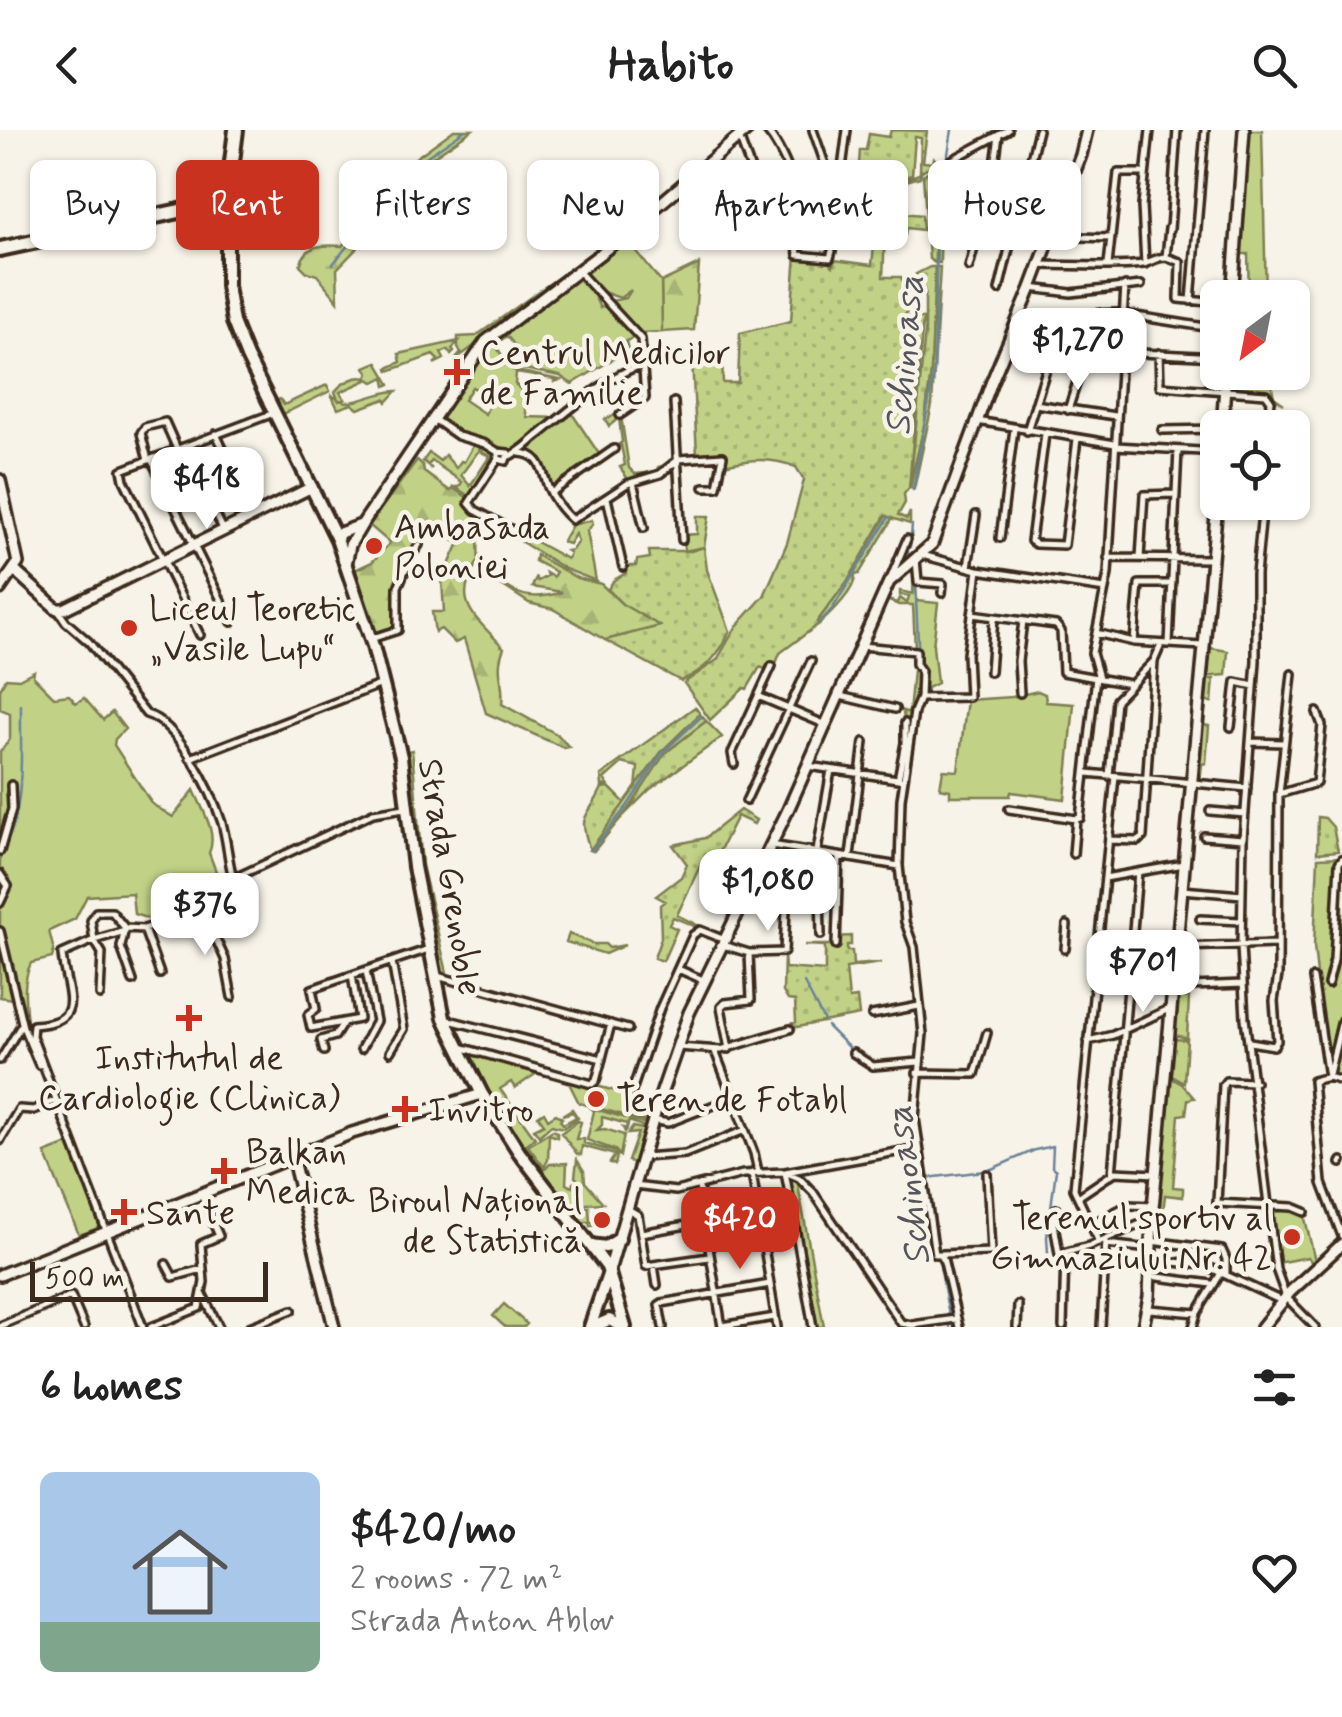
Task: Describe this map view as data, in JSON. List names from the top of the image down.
{
  "streets": {
    "highway": ["Strada Grenoble"]
  },
  "water": ["Schinoasa"],
  "places": {
    "health": [
      "Centrul Medicilor de Familie",
      "Institutul de Cardiologie (Clinica)",
      "Invitro",
      "Balkan Medica",
      "Sante"
    ],
    "other": [
      "Ambasada Poloniei",
      "Liceul Teoretic „Vasile Lupu“",
      "Teren de Fotabl",
      "Biroul Național de Statistică",
      "Terenul sportiv al Gimnaziului Nr. 42"
    ]
  },
  "scale_bar": "500 m",
  "north": "bottom left",
  "page": {
    "header": "Habito",
    "chip": [
      "Buy",
      "Rent",
      "Filters",
      "New",
      "Apartment",
      "House"
    ],
    "price": [
      "$1,270",
      "$418",
      "$1,080",
      "$376",
      "$701",
      "$420"
    ],
    "scale": "500 m",
    "heading": "6 homes",
    "list": [
      {
        "name": "$420/mo",
        "note": "2 rooms · 72 m² · Strada Anton Ablov"
      }
    ]
  }
}
